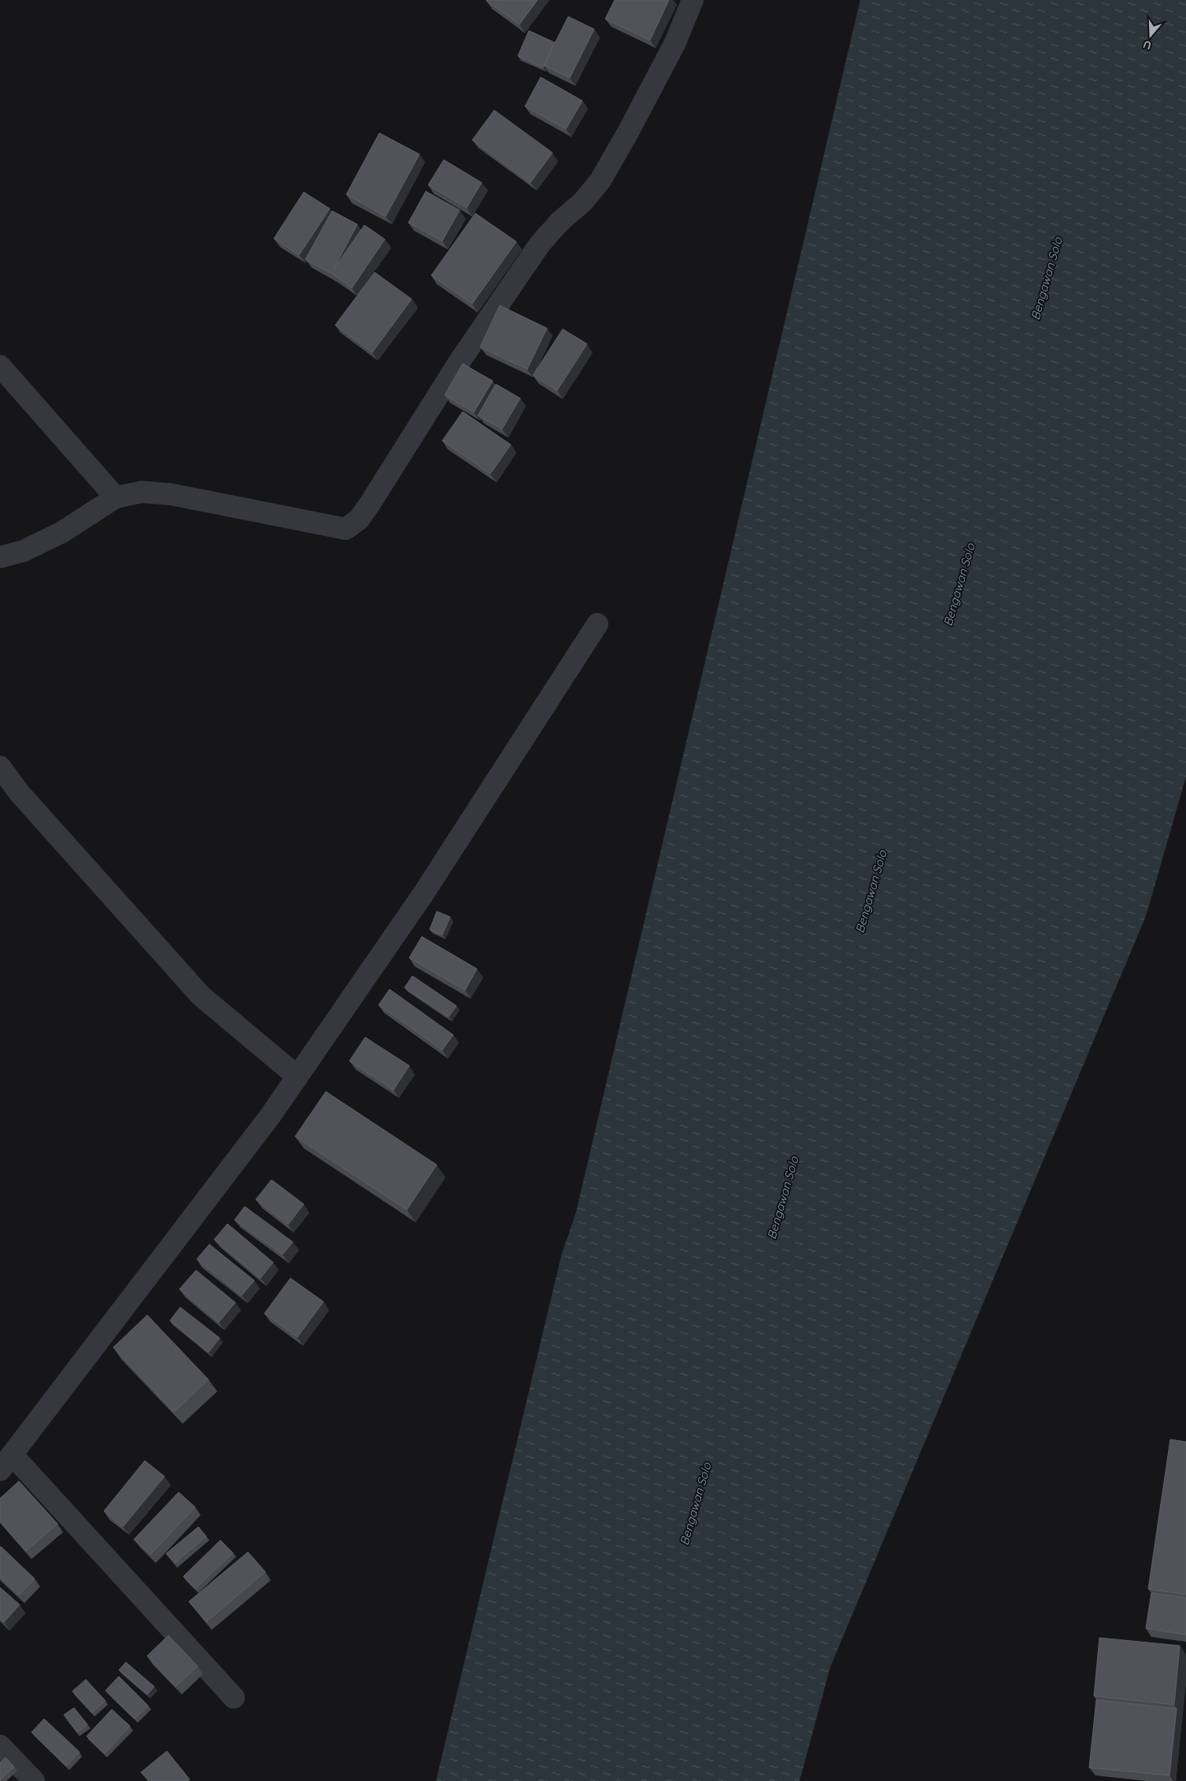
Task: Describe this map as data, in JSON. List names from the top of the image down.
{
  "water": ["Bengawan Solo"],
  "north": "bottom"
}
